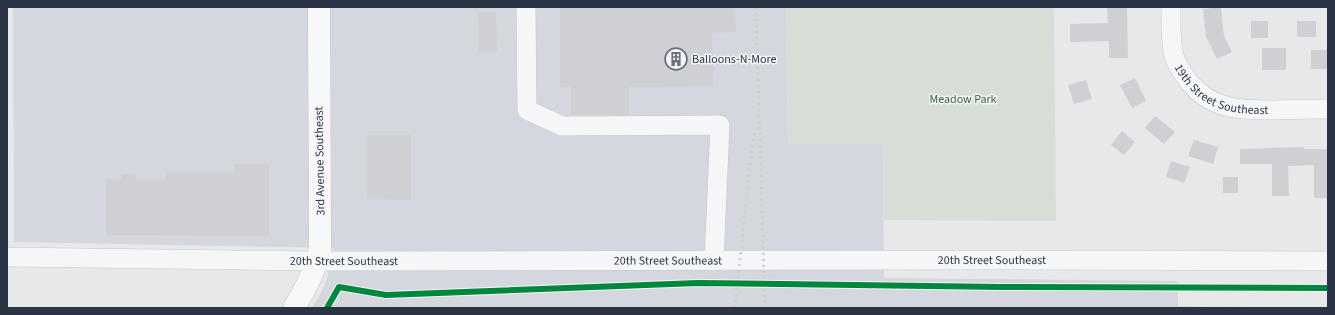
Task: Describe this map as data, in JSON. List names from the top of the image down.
{
  "streets": {
    "main road": ["3rd Avenue Southeast"],
    "street": ["19th Street Southeast", "20th Street Southeast"]
  },
  "crossings": [
    ["3rd Avenue Southeast", "20th Street Southeast"]
  ],
  "parks": ["Meadow Park"],
  "places": {
    "building": ["Balloons-N-More"]
  }
}
